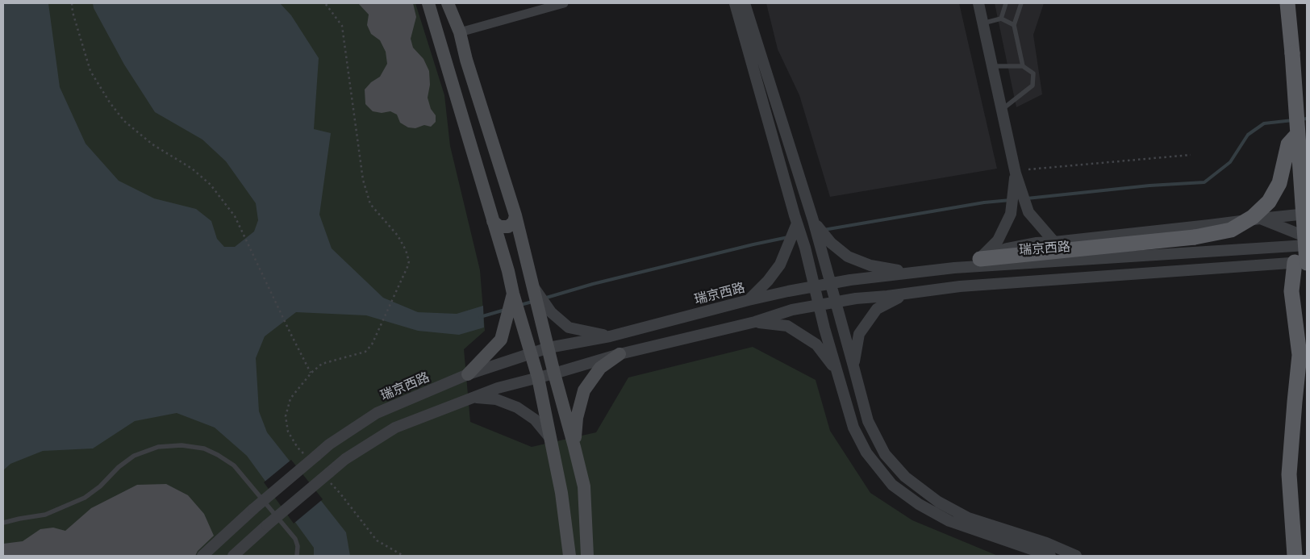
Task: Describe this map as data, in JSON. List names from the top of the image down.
{
  "streets": {
    "street": ["瑞京西路"]
  }
}
